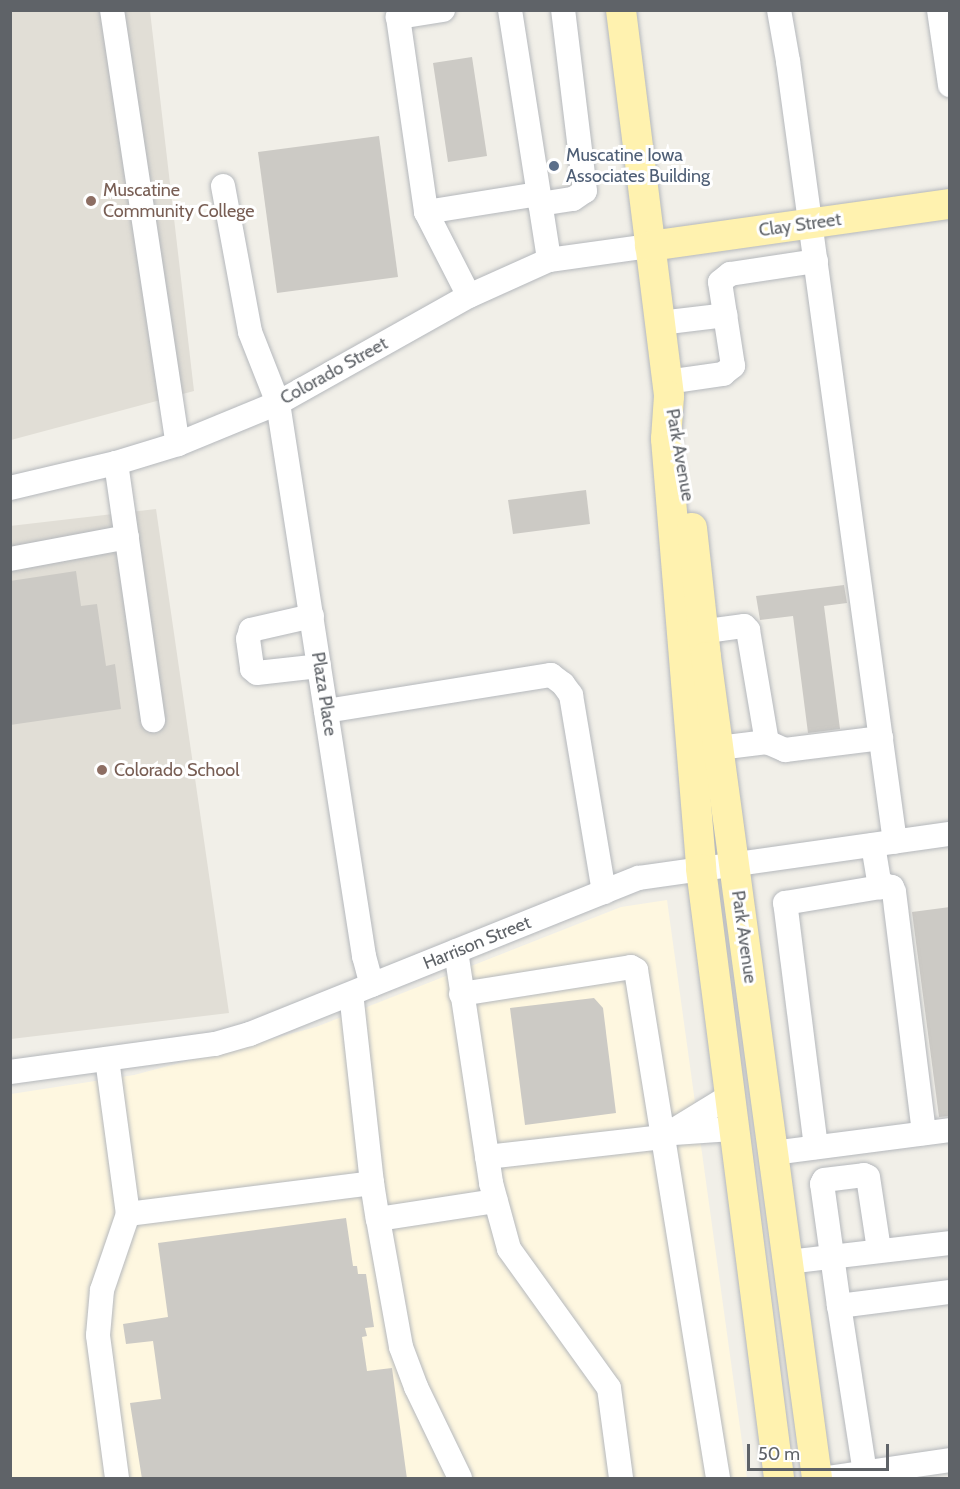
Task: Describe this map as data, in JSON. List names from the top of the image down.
{
  "streets": {
    "main road": ["Clay Street", "Park Avenue"],
    "street": ["Colorado Street", "Plaza Place", "Harrison Street"]
  },
  "crossings": [
    ["Clay Street", "Colorado Street"],
    ["Clay Street", "Park Avenue"],
    ["Colorado Street", "Park Avenue"],
    ["Colorado Street", "Plaza Place"],
    ["Park Avenue", "Harrison Street"],
    ["Plaza Place", "Harrison Street"]
  ],
  "places": ["Muscatine Iowa Associates Building", "Muscatine Community College", "Colorado School"],
  "scale_bar": "50 m"
}
